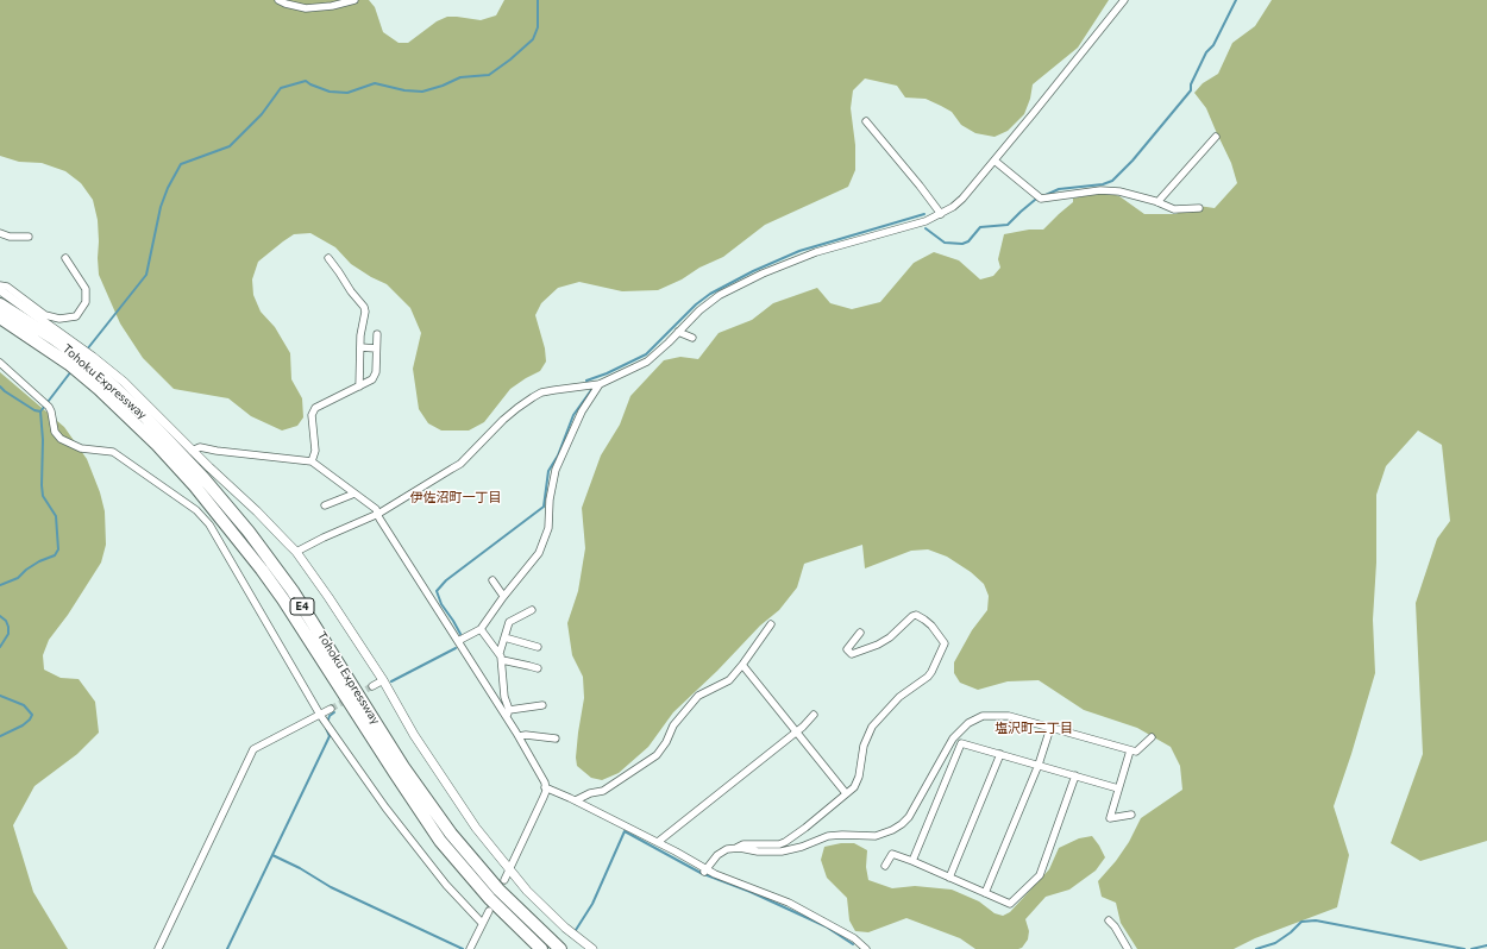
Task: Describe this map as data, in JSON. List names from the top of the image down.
{
  "streets": {
    "highway": ["Tohoku Expressway", "E4"]
  },
  "districts": ["伊佐沼町一丁目", "塩沢町二丁目"]
}
